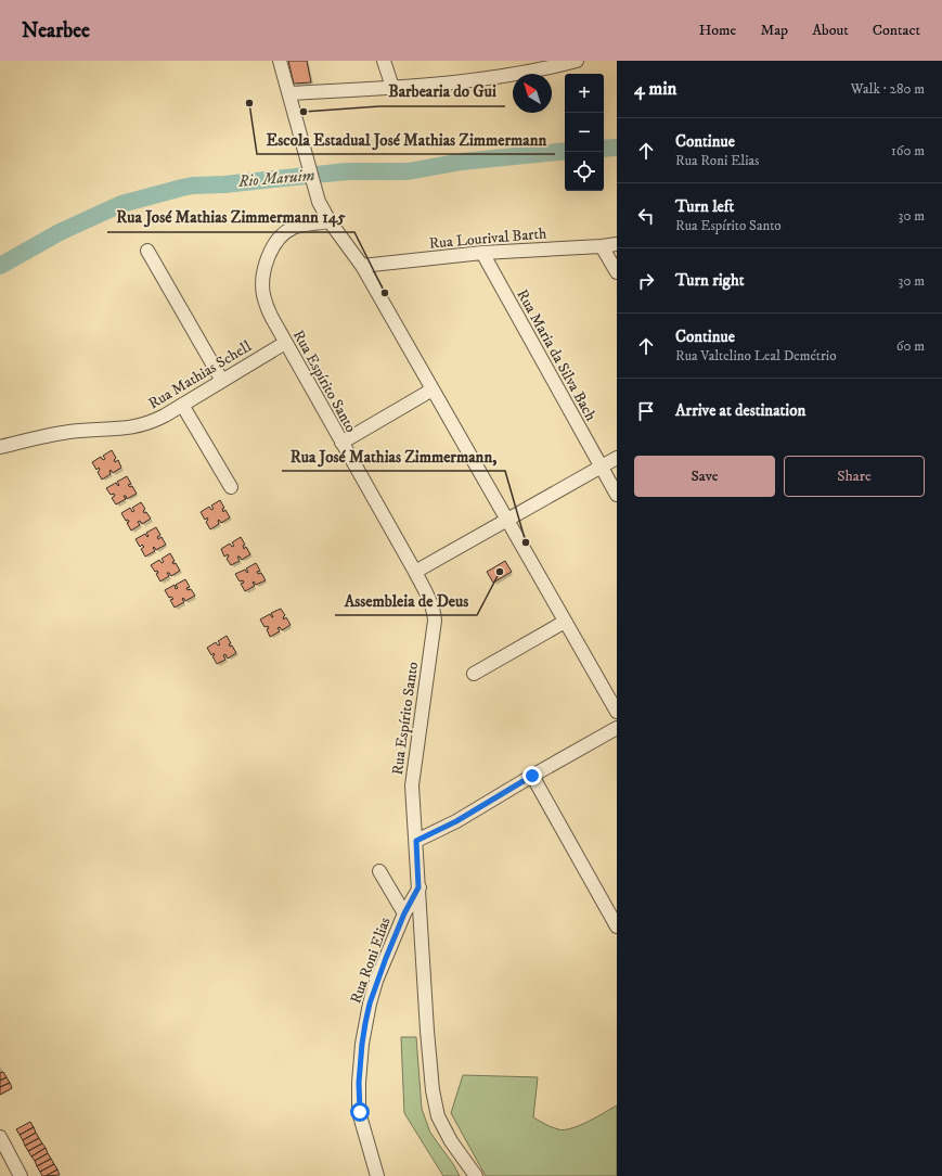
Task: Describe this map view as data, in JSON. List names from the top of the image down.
{
  "streets": {
    "street": [
      "Rua Lourival Barth",
      "Rua Maria da Silva Bach",
      "Rua Mathias Schell",
      "Rua Espírito Santo",
      "Rua Roni Elias"
    ]
  },
  "crossings": [
    ["Rua Lourival Barth", "Rua Maria da Silva Bach"],
    ["Rua Mathias Schell", "Rua Espírito Santo"],
    ["Rua Espírito Santo", "Rua Roni Elias"]
  ],
  "water": ["Rio Maruim"],
  "places": [
    "Escola Estadual José Mathias Zimmermann",
    "Barbearia do Gui",
    "Rua José Mathias Zimmermann 145",
    "Rua José Mathias Zimmermann,",
    "Assembleia de Deus"
  ],
  "north": "top left",
  "page": {
    "header": "Nearbee",
    "nav": [
      "Home",
      "Map",
      "About",
      "Contact"
    ],
    "heading": ["4 min", "Walk · 280 m"],
    "map_buttons": ["+", "−"],
    "list": [
      ["Continue", "Rua Roni Elias", "160 m"],
      ["Turn left", "Rua Espírito Santo", "30 m"],
      ["Turn right", "30 m"],
      ["Continue", "Rua Valtelino Leal Demétrio", "60 m"],
      "Arrive at destination"
    ],
    "buttons": ["Save", "Share"]
  }
}
